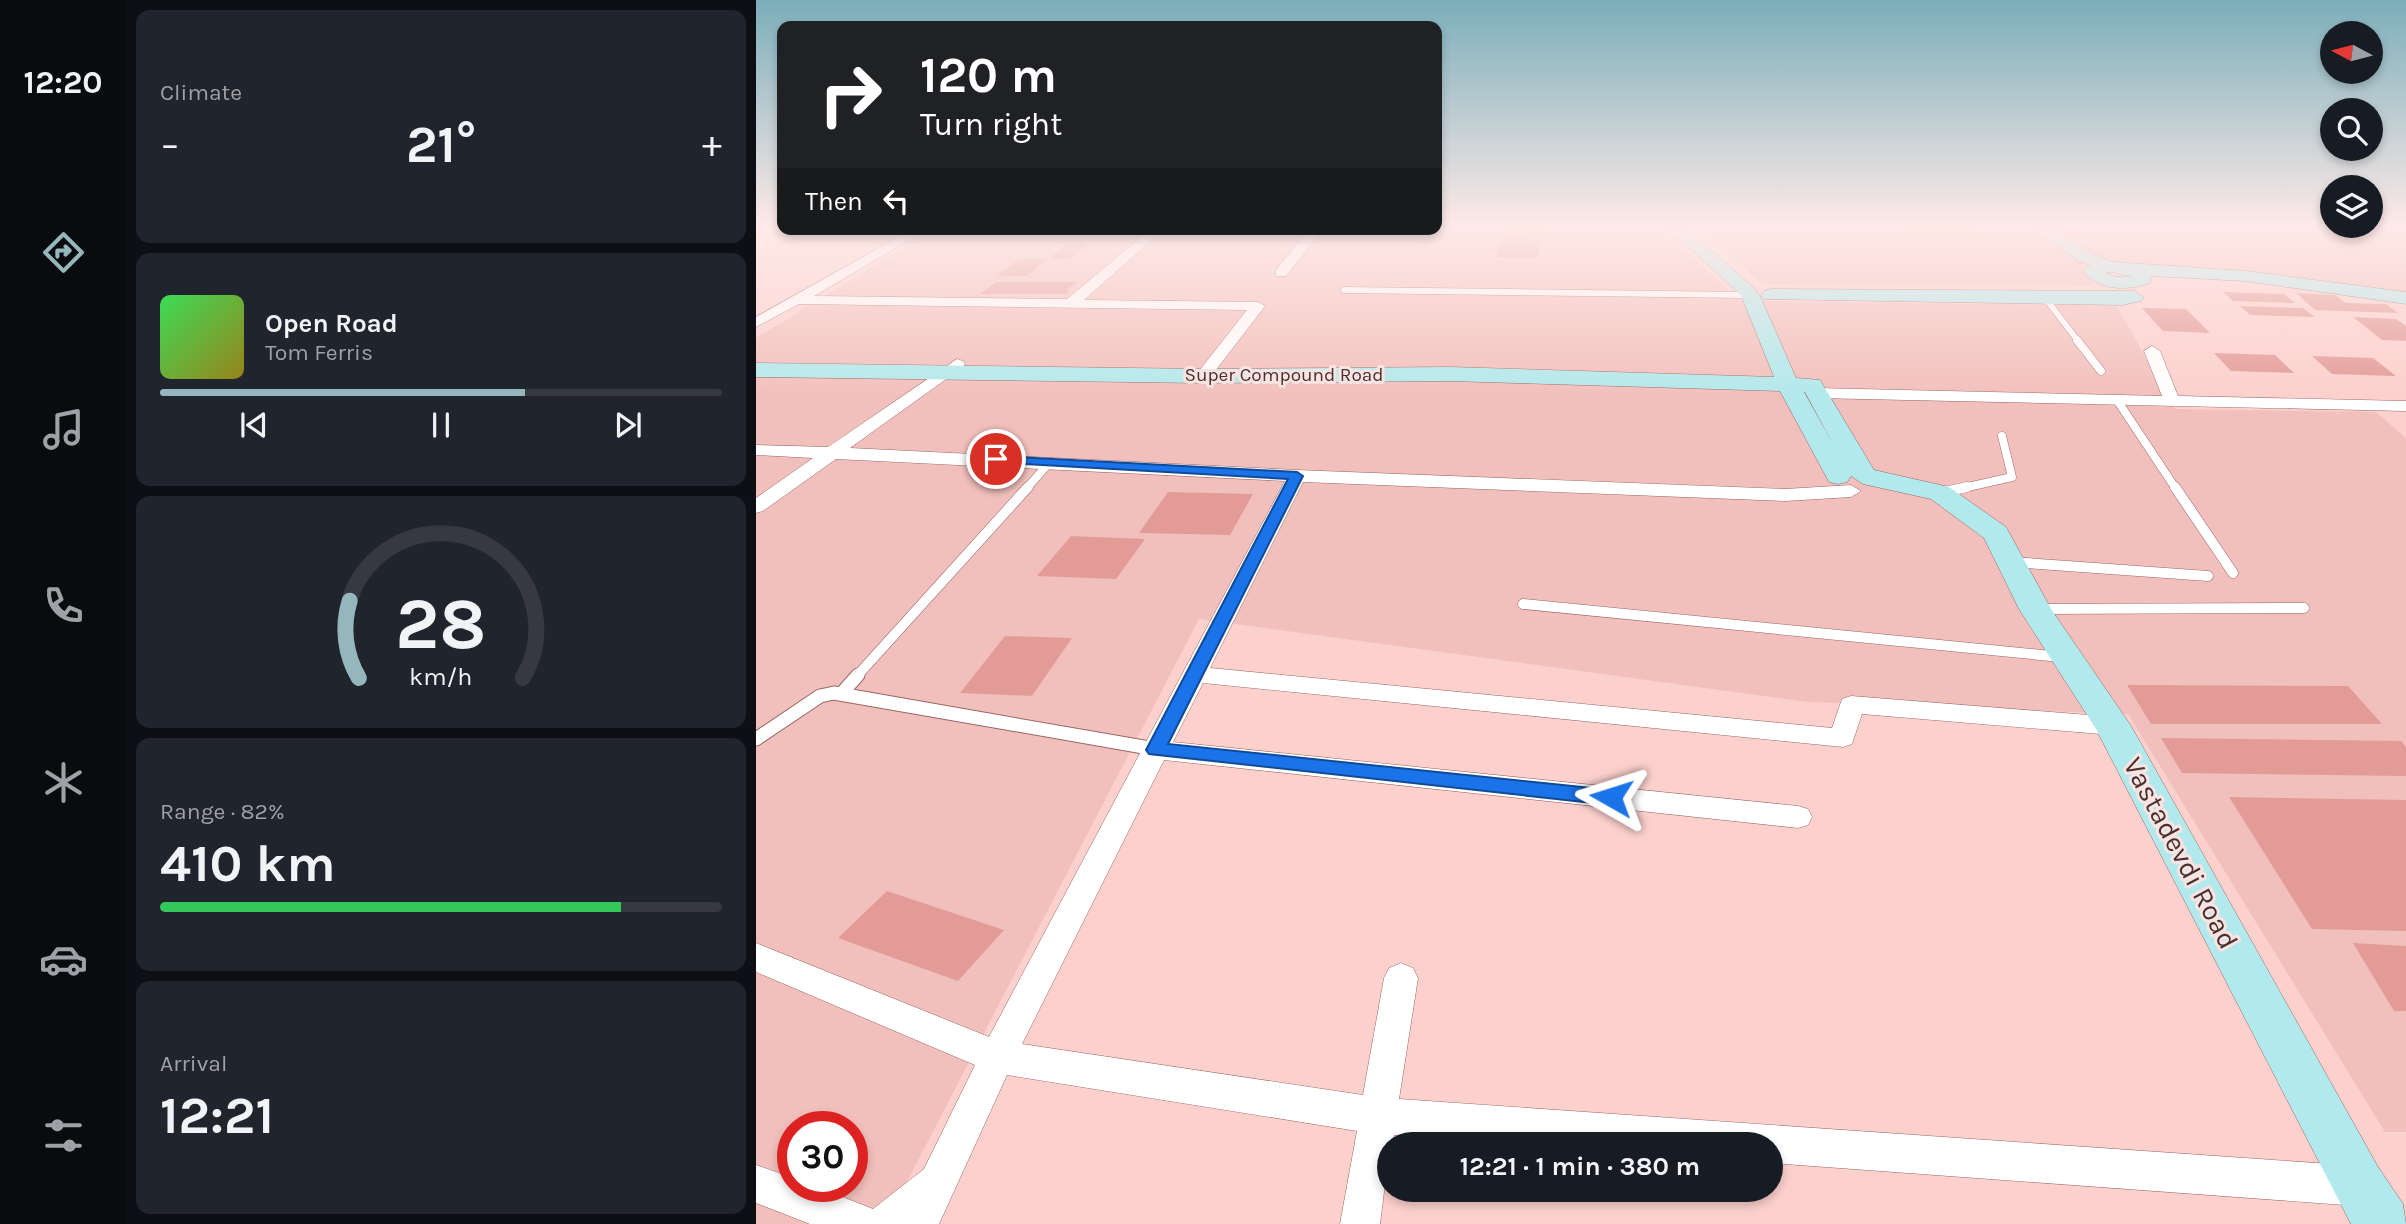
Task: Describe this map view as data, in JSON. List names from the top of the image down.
{
  "streets": {
    "street": ["Super Compound Road", "Vastadevdi Road"]
  },
  "north": "left",
  "page": {
    "tabs": "12:20",
    "tile": [
      "Climate",
      ["Range · 82%", "410 km"],
      ["Arrival", "12:21"]
    ],
    "turn": ["120 m", "Turn right"],
    "heat": ["−", "21°", "+"],
    "then": "Then",
    "song": ["Open Road", "Tom Ferris"],
    "limit": "30",
    "trip": "12:21 · 1 min · 380 m",
    "gauge": ["28", "km/h"]
  }
}
